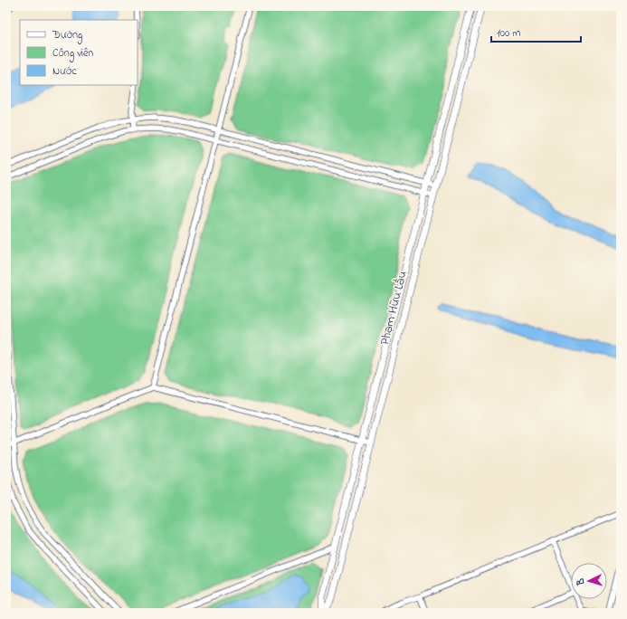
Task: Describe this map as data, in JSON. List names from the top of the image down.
{
  "streets": {
    "main road": ["Phạm Hữu Lầu"]
  },
  "legend": ["Đường", "Công viên", "Nước"],
  "scale_bar": "100 m",
  "north": "left"
}
